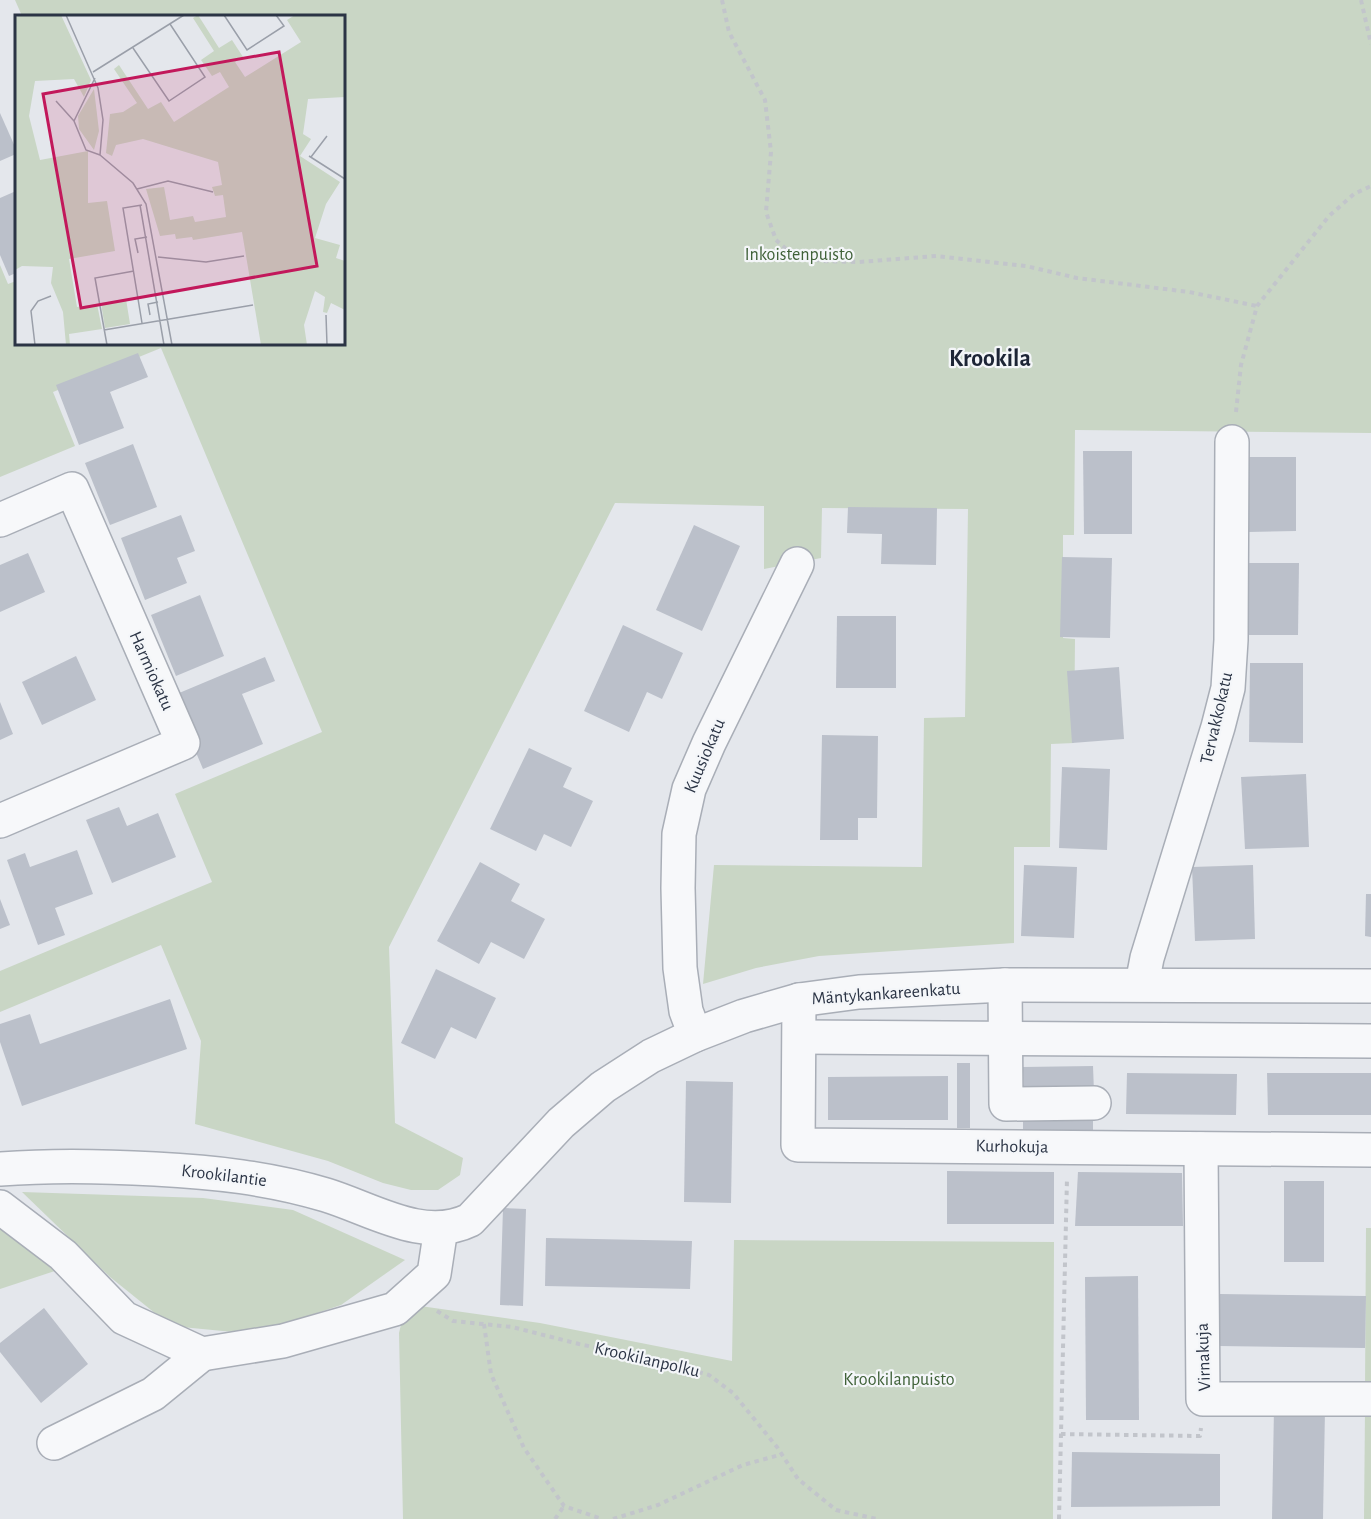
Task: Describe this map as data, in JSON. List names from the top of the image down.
{
  "streets": {
    "street": [
      "Harmiokatu",
      "Tervakkokatu",
      "Kuusiokatu",
      "Mäntykankareenkatu",
      "Kurhokuja",
      "Krookilantie",
      "Virnakuja"
    ],
    "path": ["Krookilanpolku"]
  },
  "crossings": [
    ["Tervakkokatu", "Mäntykankareenkatu"],
    ["Kuusiokatu", "Mäntykankareenkatu"],
    ["Mäntykankareenkatu", "Kurhokuja"],
    ["Mäntykankareenkatu", "Krookilantie"],
    ["Kurhokuja", "Virnakuja"]
  ],
  "districts": ["Krookila"],
  "parks": ["Inkoistenpuisto", "Krookilanpuisto"]
}
